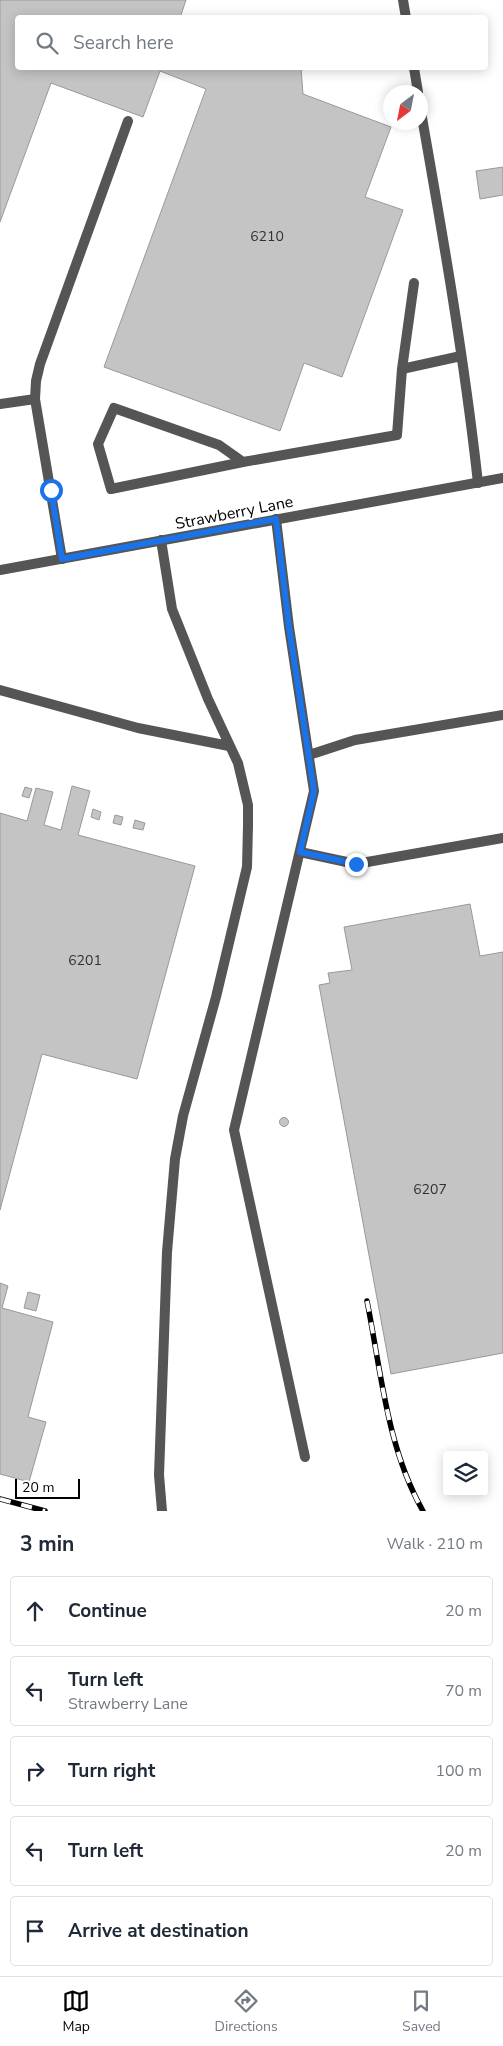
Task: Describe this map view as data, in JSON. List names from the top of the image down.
{
  "streets": {
    "street": ["Strawberry Lane"]
  },
  "house_numbers": ["6210", "6201", "6207"],
  "scale_bar": "20 m",
  "north": "bottom left",
  "page": {
    "search": "Search here",
    "scale": "20 m",
    "heading": ["3 min", "Walk · 210 m"],
    "list": [
      ["Continue", "20 m"],
      ["Turn left", "Strawberry Lane", "70 m"],
      ["Turn right", "100 m"],
      ["Turn left", "20 m"],
      "Arrive at destination"
    ],
    "nav": ["Map", "Directions", "Saved"]
  }
}
